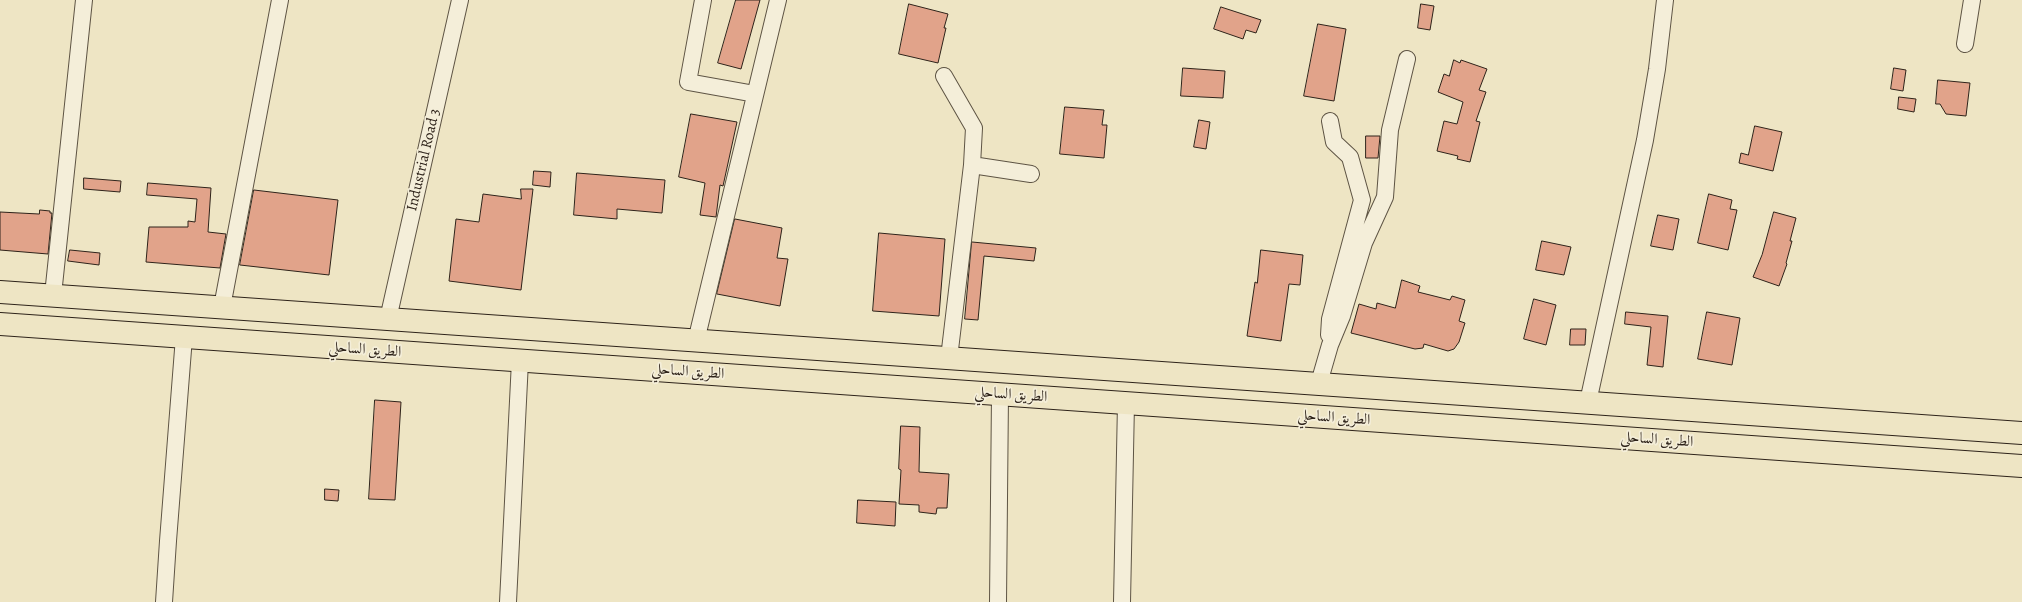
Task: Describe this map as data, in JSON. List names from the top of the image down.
{
  "streets": {
    "highway": ["الطريق الساحلي"],
    "street": ["Industrial Road 3"]
  },
  "crossings": [
    ["Industrial Road 3", "الطريق الساحلي"]
  ]
}
